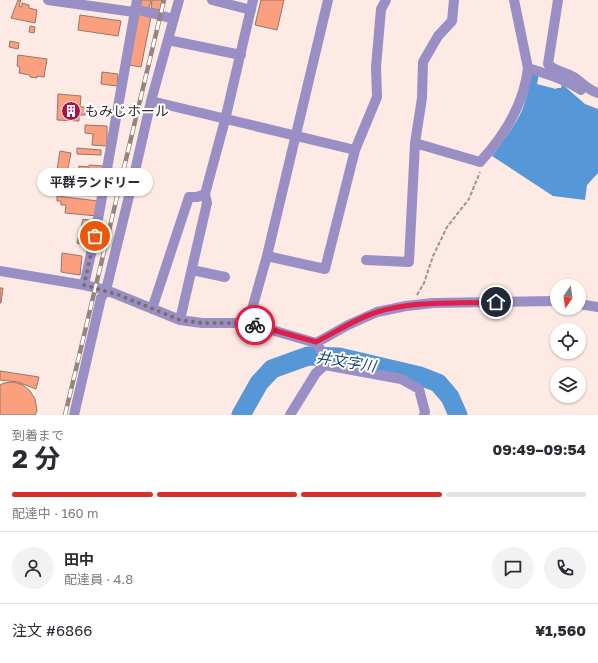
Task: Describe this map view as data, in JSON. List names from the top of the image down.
{
  "water": ["井文字川"],
  "places": {
    "building": ["もみじホール"],
    "other": ["平群ランドリー"]
  },
  "north": "bottom",
  "page": {
    "bubble": "平群ランドリー",
    "heading": ["2 分", "到着まで", "09:49–09:54"],
    "panel": [
      "田中",
      "配達員 · 4.8",
      "注文 #6866",
      "¥1,560"
    ],
    "bar": "配達中 · 160 m"
  }
}
